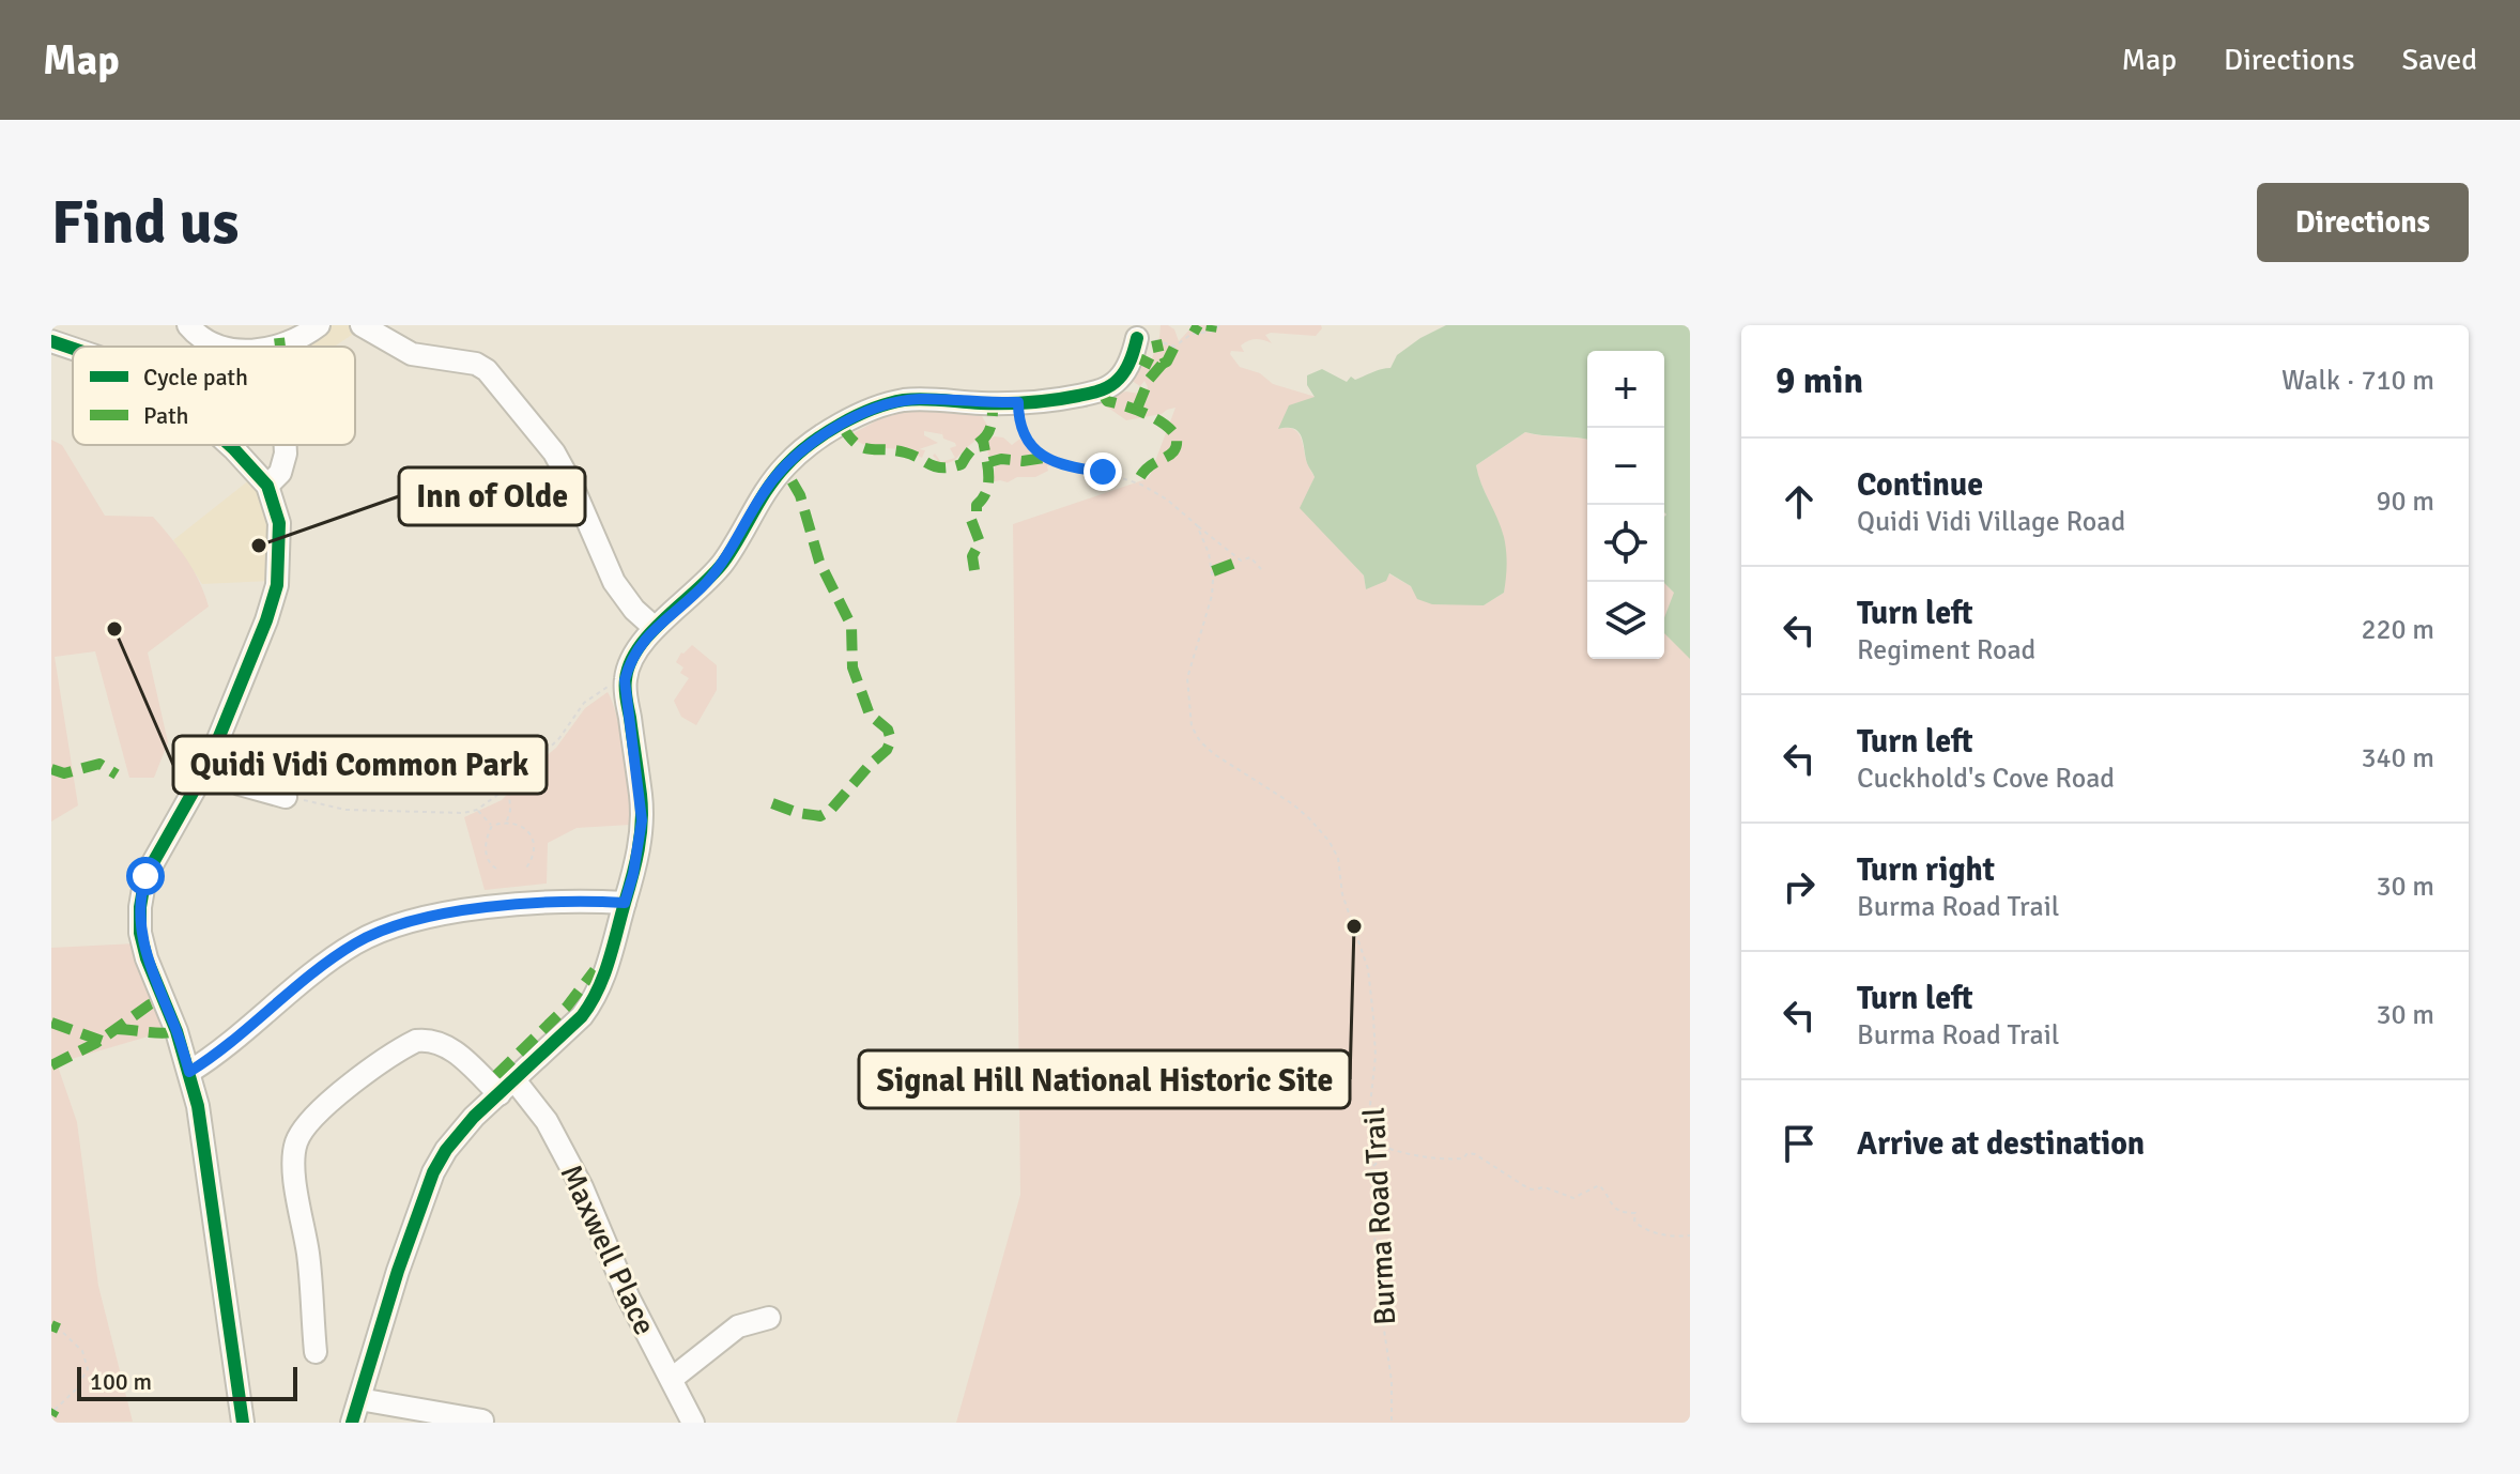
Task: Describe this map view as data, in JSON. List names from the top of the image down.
{
  "streets": {
    "street": ["Maxwell Place"],
    "path": ["Burma Road Trail"]
  },
  "places": ["Inn of Olde", "Quidi Vidi Common Park", "Signal Hill National Historic Site"],
  "legend": ["Cycle path", "Path"],
  "scale_bar": "100 m",
  "page": {
    "header": "Map",
    "nav": ["Map", "Directions", "Saved"],
    "buttons": "Directions",
    "title": "Find us",
    "heading": ["9 min", "Walk · 710 m"],
    "map_buttons": ["+", "−"],
    "list": [
      ["Continue", "Quidi Vidi Village Road", "90 m"],
      ["Turn left", "Regiment Road", "220 m"],
      ["Turn left", "Cuckhold's Cove Road", "340 m"],
      ["Turn right", "Burma Road Trail", "30 m"],
      ["Turn left", "Burma Road Trail", "30 m"],
      "Arrive at destination"
    ],
    "scale": "100 m"
  }
}
